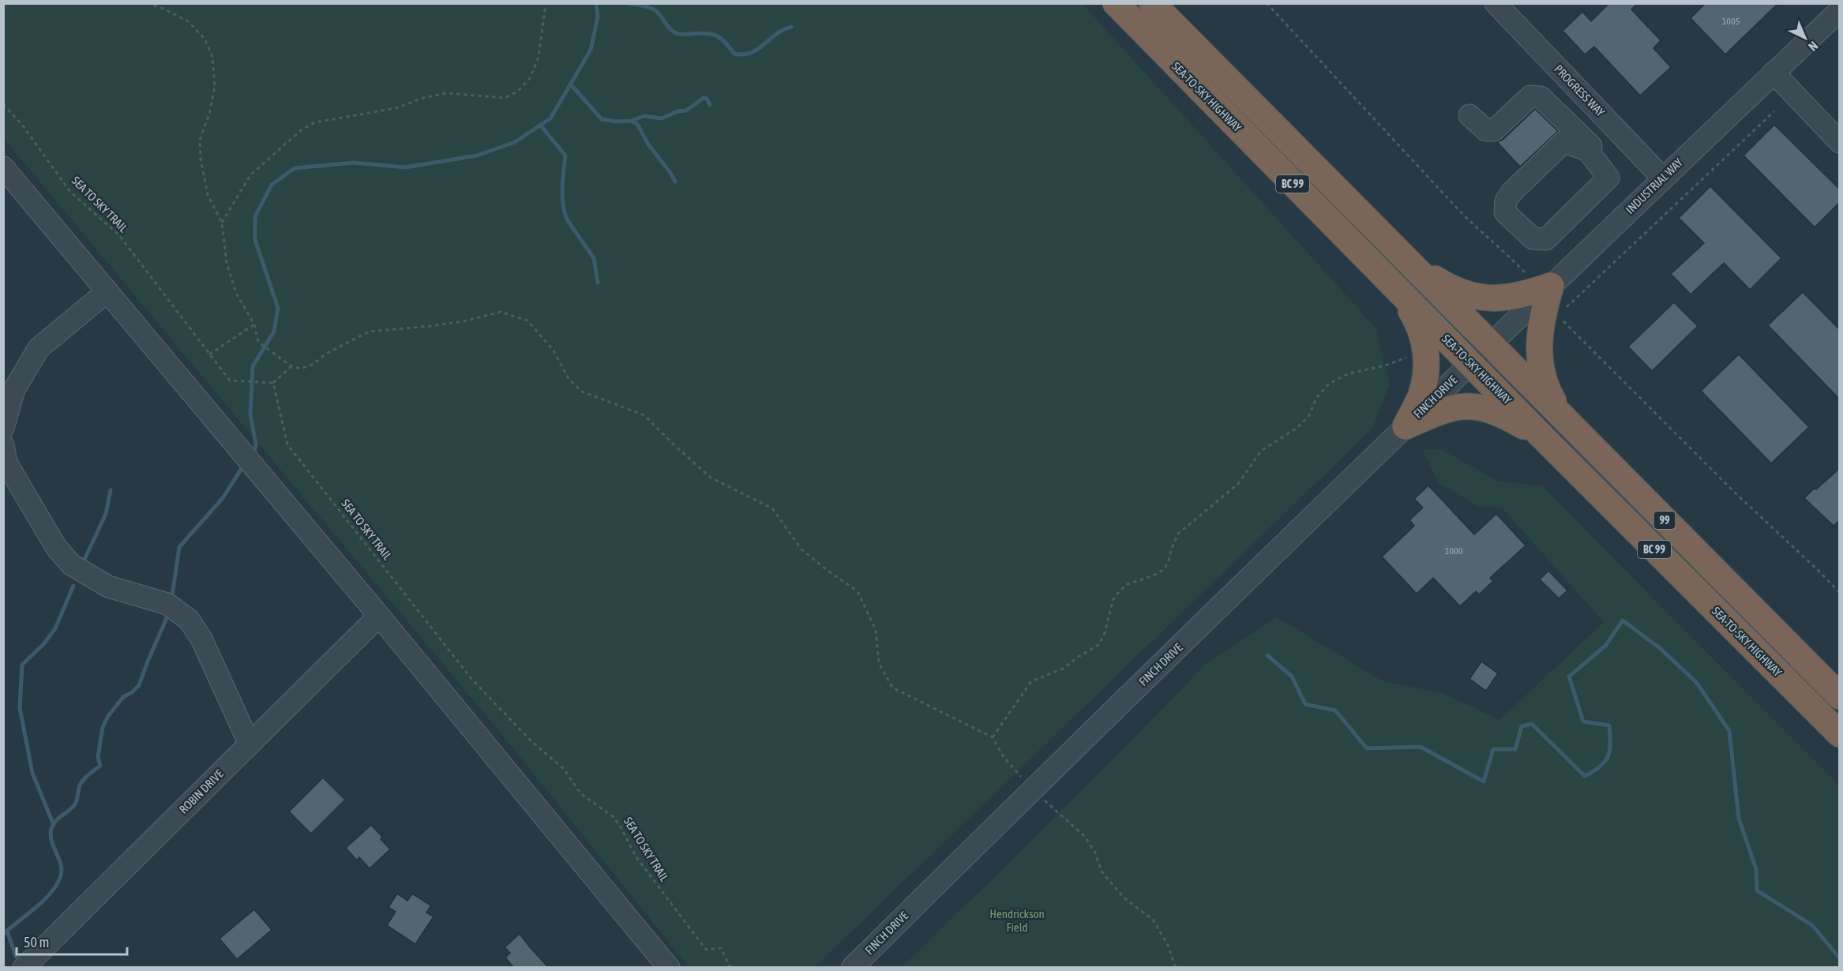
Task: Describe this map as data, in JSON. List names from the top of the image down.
{
  "streets": {
    "highway": ["SEA-TO-SKY HIGHWAY", "BC 99", "99"],
    "street": [
      "PROGRESS WAY",
      "INDUSTRIAL WAY",
      "FINCH DRIVE",
      "ROBIN DRIVE"
    ],
    "path": ["SEA TO SKY TRAIL"]
  },
  "crossings": [
    ["PROGRESS WAY", "INDUSTRIAL WAY"],
    ["SEA-TO-SKY HIGHWAY", "INDUSTRIAL WAY"],
    ["SEA-TO-SKY HIGHWAY", "FINCH DRIVE"],
    ["BC 99", "INDUSTRIAL WAY"],
    ["BC 99", "99"],
    ["INDUSTRIAL WAY", "FINCH DRIVE"],
    ["INDUSTRIAL WAY", "99"]
  ],
  "parks": ["Hendrickson Field"],
  "house_numbers": ["1005", "1000"],
  "scale_bar": "50 m",
  "north": "bottom right"
}
